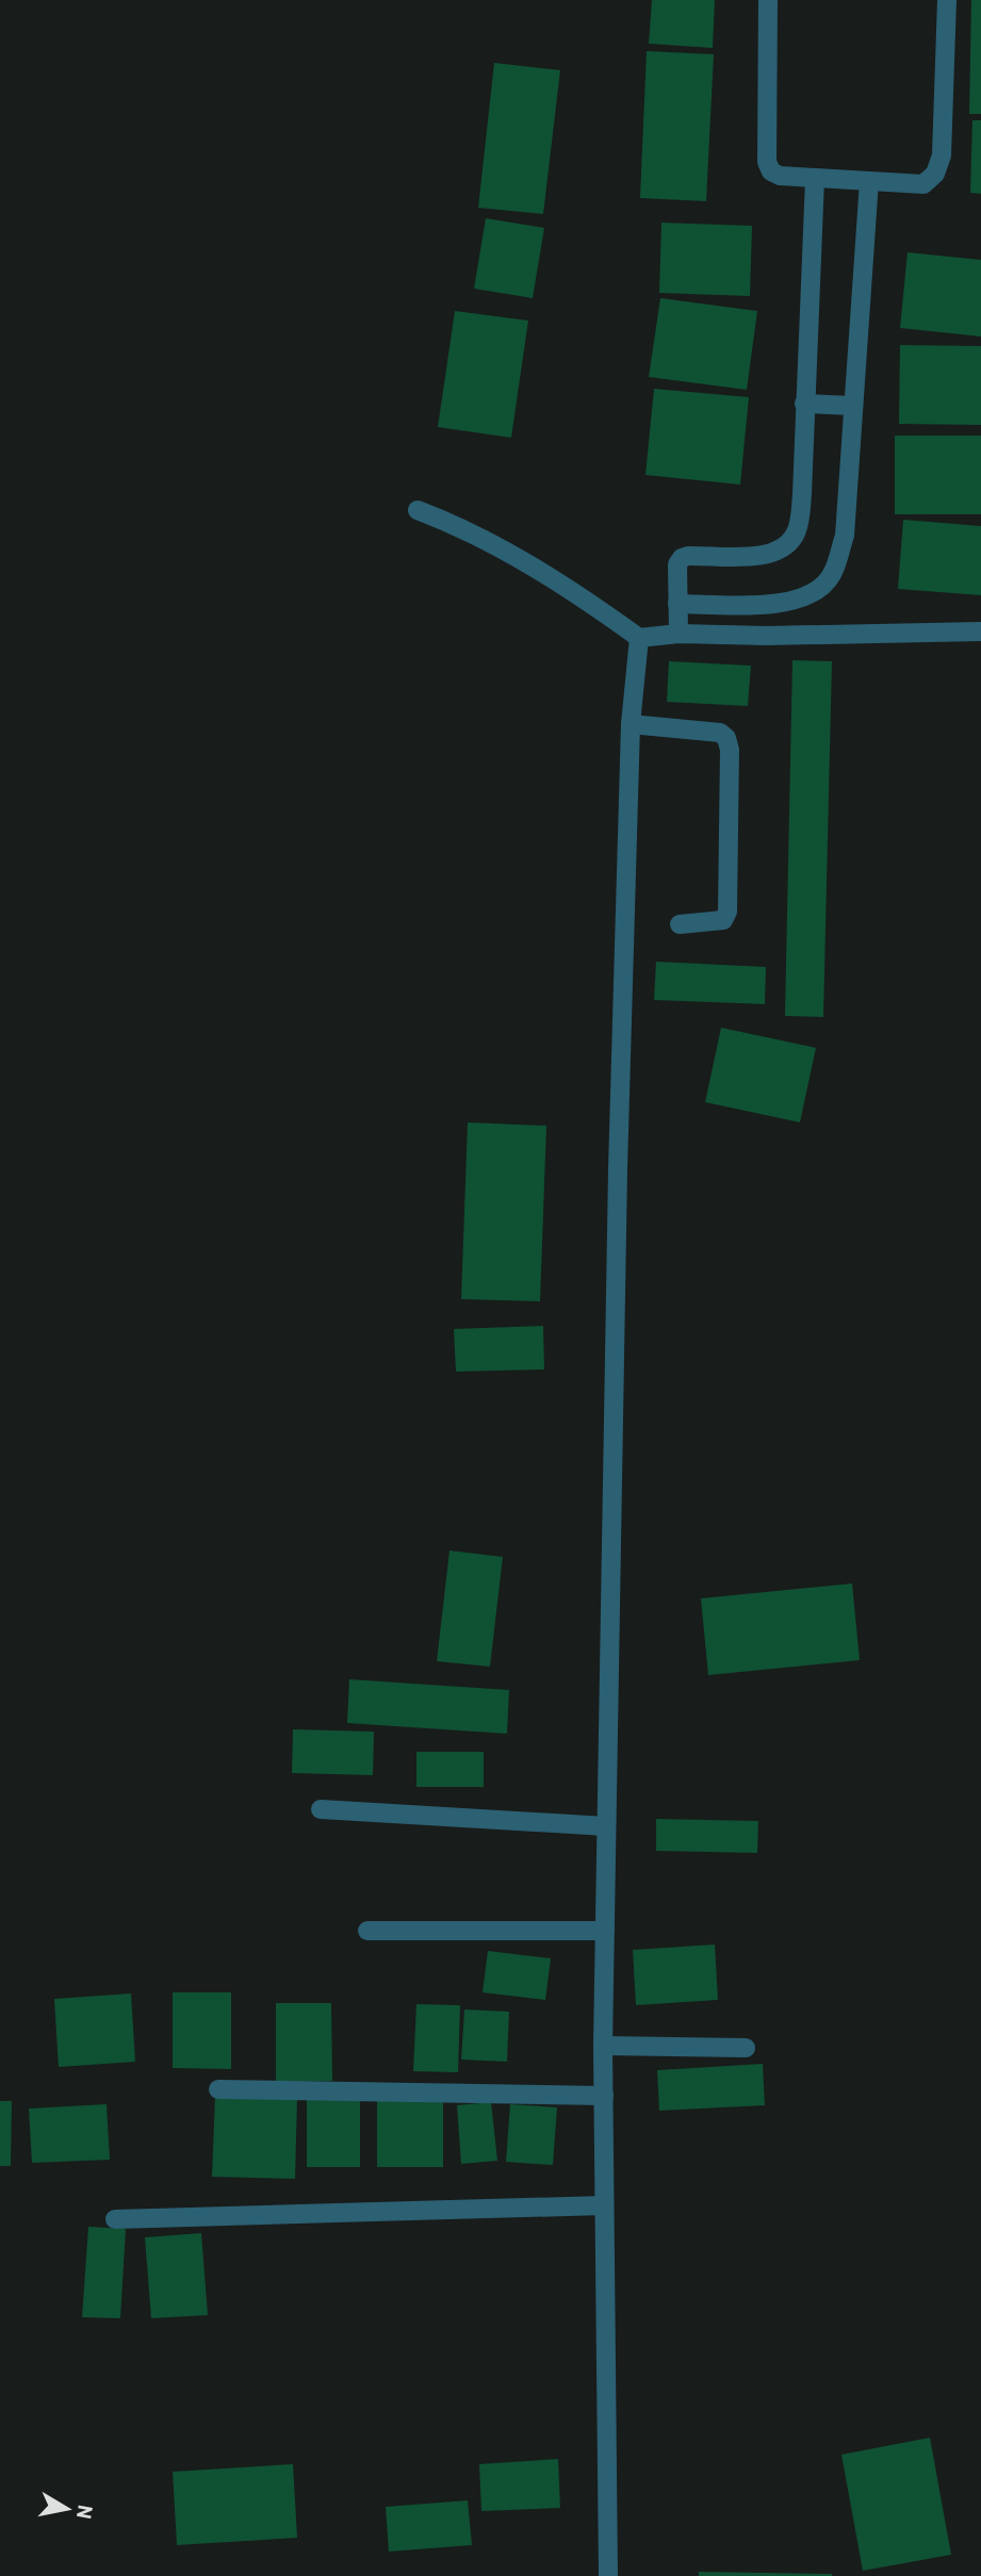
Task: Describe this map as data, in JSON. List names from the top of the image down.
{
  "north": "right"
}
